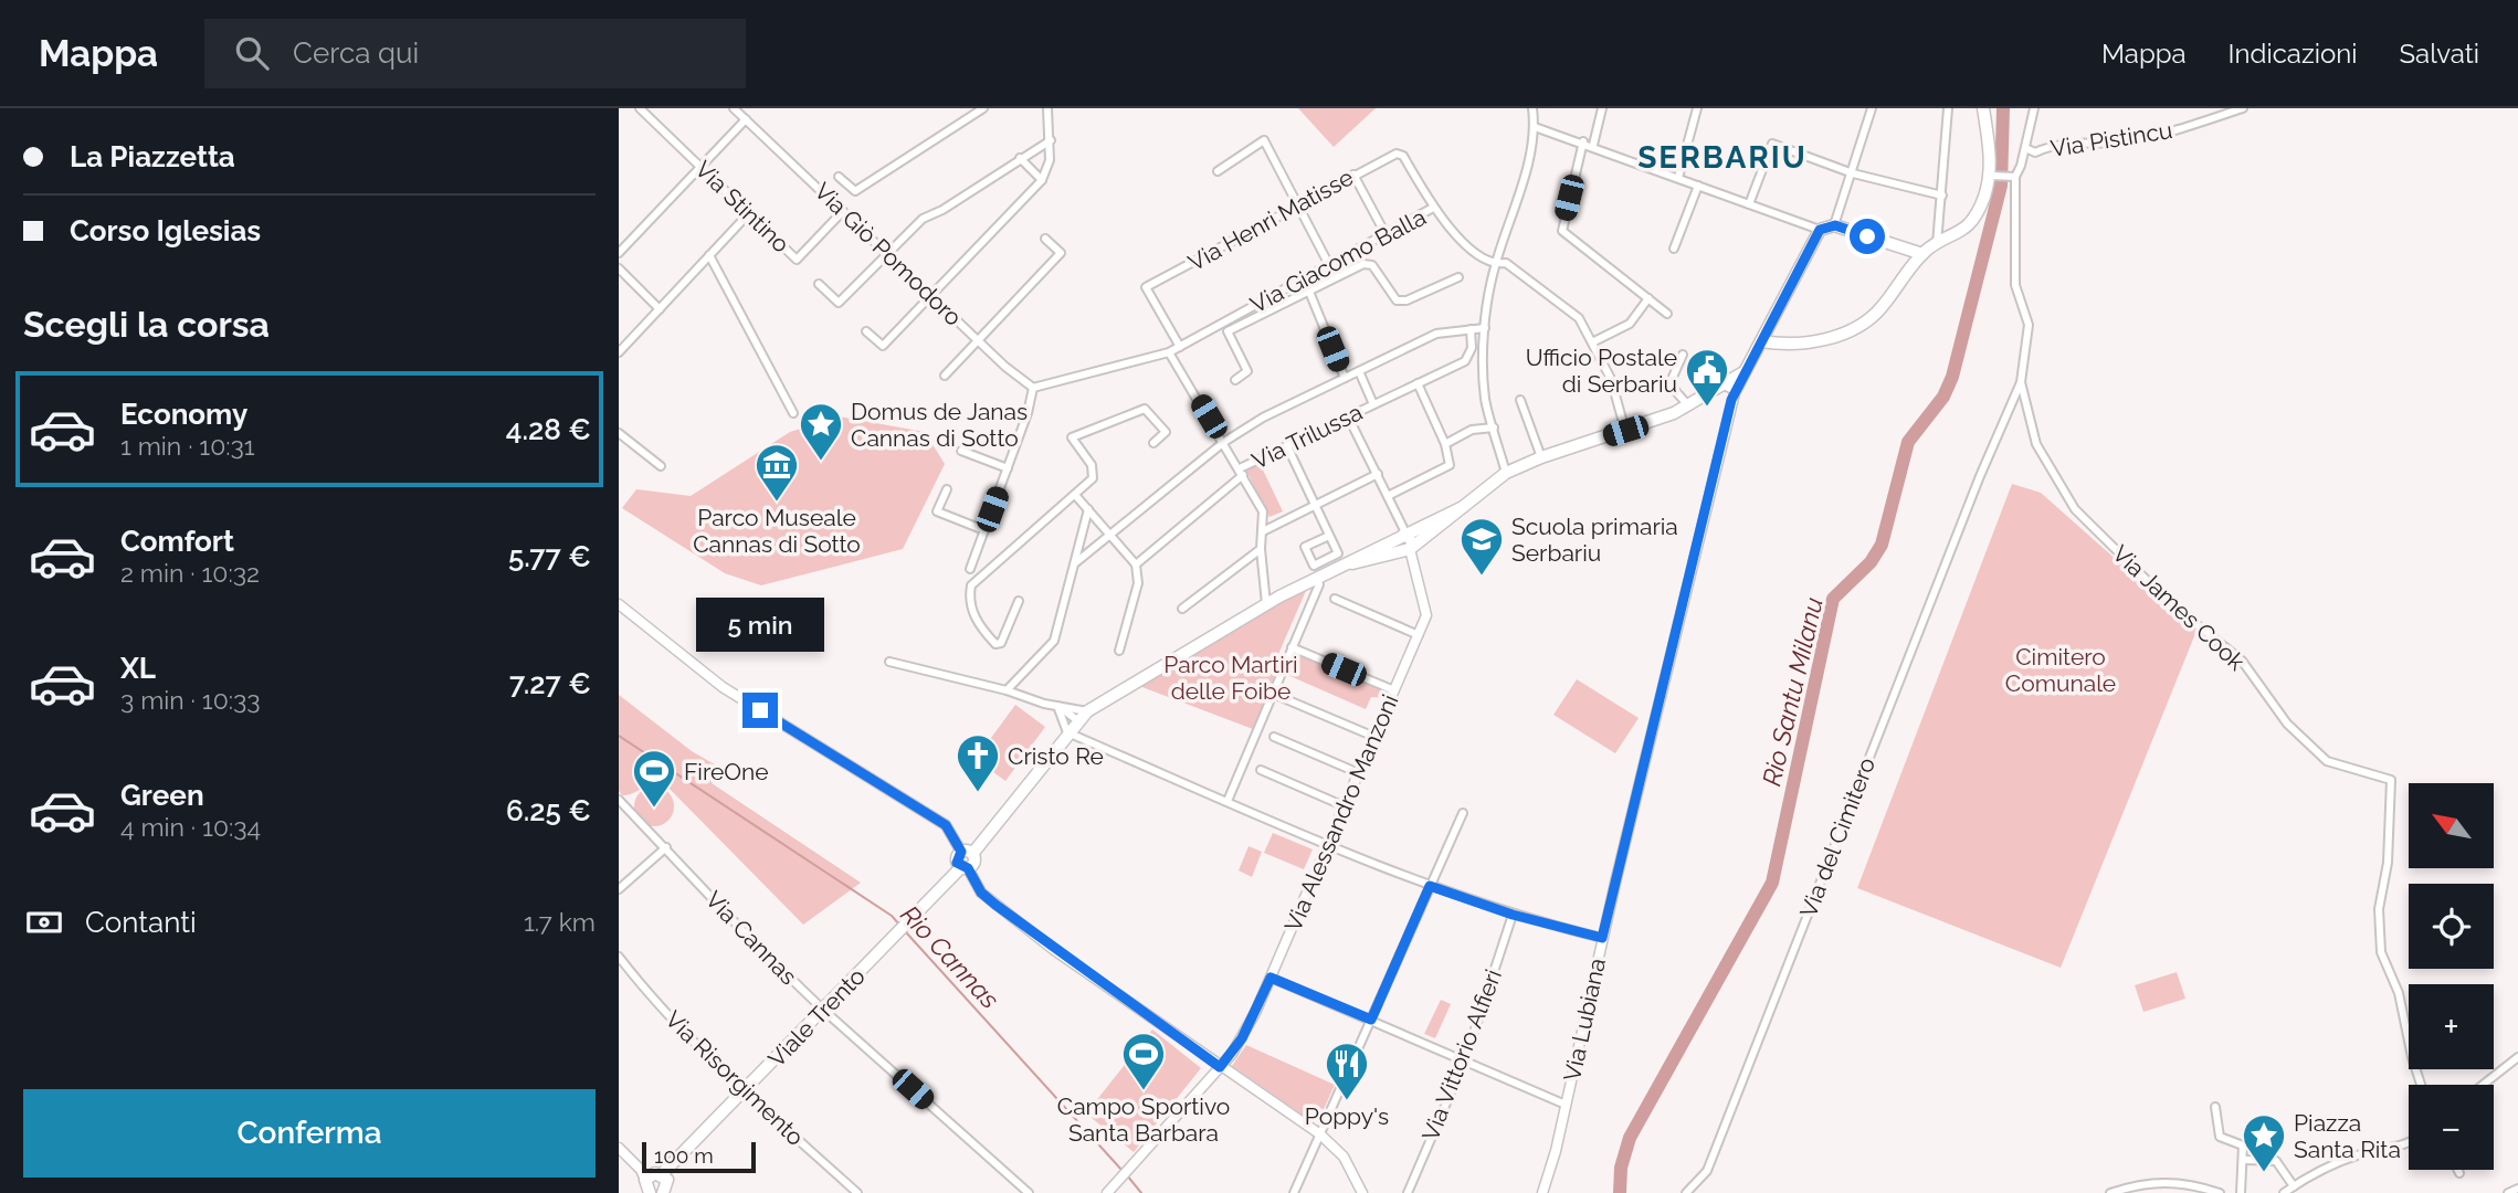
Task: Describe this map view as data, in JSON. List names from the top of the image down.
{
  "streets": {
    "main road": ["Viale Trento", "Via Lubiana"],
    "street": [
      "Via Pistincu",
      "Via Stintino",
      "Via Henri Matisse",
      "Via Giò Pomodoro",
      "Via Giacomo Balla",
      "Via Trilussa",
      "Via James Cook",
      "Via Alessandro Manzoni",
      "Via del Cimitero",
      "Via Cannas",
      "Via Vittorio Alfieri",
      "Via Risorgimento"
    ]
  },
  "crossings": [
    ["Via Stintino", "Via Giò Pomodoro"],
    ["Via Henri Matisse", "Via Giacomo Balla"],
    ["Via Giò Pomodoro", "Via Giacomo Balla"],
    ["Via James Cook", "Via del Cimitero"],
    ["Via Cannas", "Viale Trento"],
    ["Viale Trento", "Via Risorgimento"]
  ],
  "districts": ["SERBARIU"],
  "water": ["Rio Santu Milanu", "Rio Cannas"],
  "parks": ["Cimitero Comunale", "Parco Martiri delle Foibe"],
  "places": {
    "public building": ["Ufficio Postale di Serbariu"],
    "place": ["Domus de Janas Cannas di Sotto", "Piazza Santa Rita"],
    "museum": ["Parco Museale Cannas di Sotto"],
    "school or university": ["Scuola primaria Serbariu"],
    "church": ["Cristo Re"],
    "sports": ["FireOne", "Campo Sportivo Santa Barbara"],
    "restaurant": ["Poppy's"]
  },
  "scale_bar": "100 m",
  "north": "top left",
  "page": {
    "header": "Mappa",
    "search": "Cerca qui",
    "nav": ["Mappa", "Indicazioni", "Salvati"],
    "banner": ["La Piazzetta", "Corso Iglesias"],
    "heading": "Scegli la corsa",
    "list": [
      {
        "name": "Economy",
        "note": "1 min · 10:31",
        "value": "4.28 €"
      },
      {
        "name": "Comfort",
        "note": "2 min · 10:32",
        "value": "5.77 €"
      },
      {
        "name": "XL",
        "note": "3 min · 10:33",
        "value": "7.27 €"
      },
      {
        "name": "Green",
        "note": "4 min · 10:34",
        "value": "6.25 €"
      }
    ],
    "bubble": "5 min",
    "map_buttons": ["+", "−"],
    "pay": ["Contanti", "1.7 km"],
    "buttons": "Conferma",
    "scale": "100 m"
  }
}
